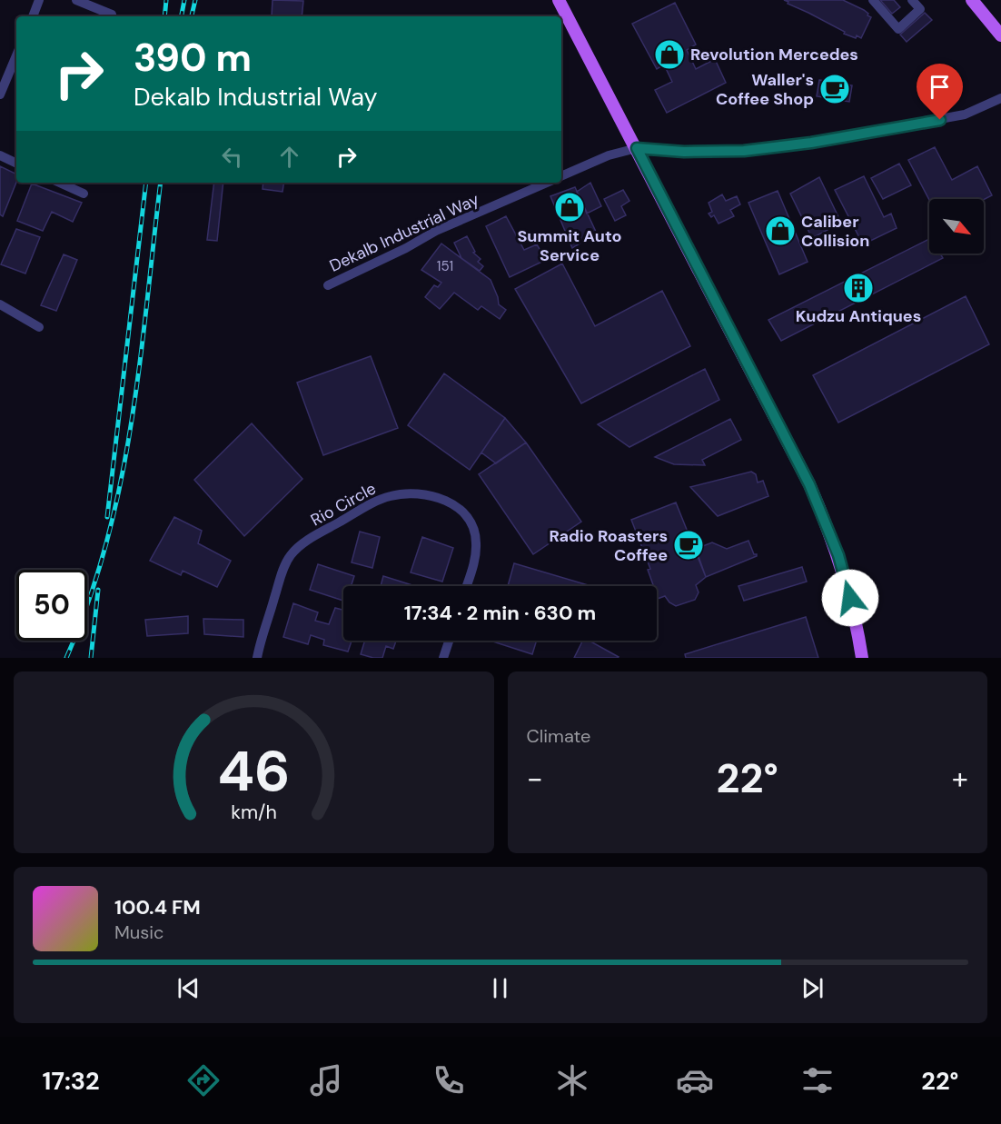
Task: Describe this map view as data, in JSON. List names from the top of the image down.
{
  "streets": {
    "street": ["Dekalb Industrial Way", "Rio Circle"]
  },
  "places": {
    "shop": ["Revolution Mercedes", "Summit Auto Service", "Caliber Collision"],
    "cafe": ["Waller's Coffee Shop", "Radio Roasters Coffee"],
    "building": ["Kudzu Antiques"]
  },
  "house_numbers": ["151"],
  "north": "bottom right",
  "page": {
    "turn": ["390 m", "Dekalb Industrial Way"],
    "limit": "50",
    "trip": "17:34 · 2 min · 630 m",
    "tile": "Climate",
    "heat": ["−", "22°", "+"],
    "song": ["100.4 FM", "Music"],
    "tabs": ["17:32", "22°"],
    "gauge": ["46", "km/h"]
  }
}
